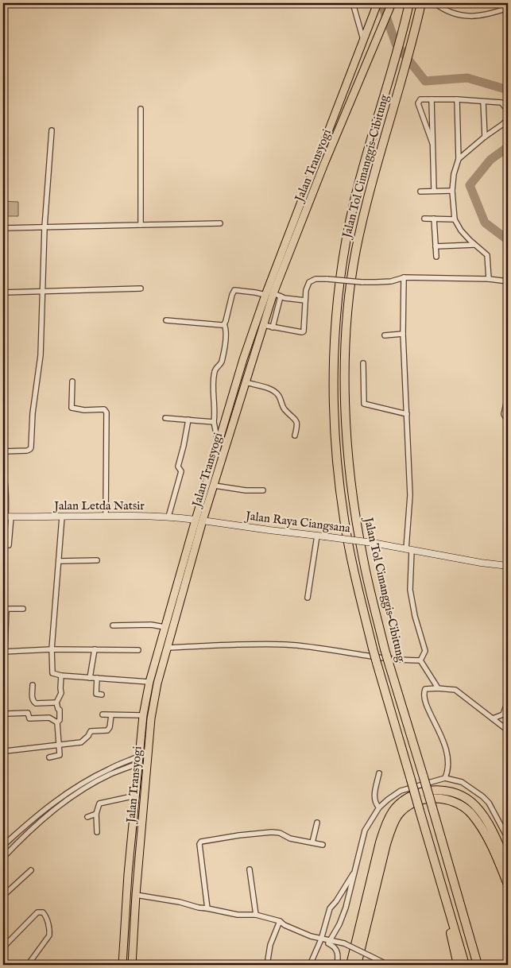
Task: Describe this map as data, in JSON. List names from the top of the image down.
{
  "streets": {
    "highway": ["Jalan Transyogi", "Jalan Tol Cimanggis–Cibitung"],
    "main road": ["Jalan Letda Natsir", "Jalan Raya Ciangsana"]
  },
  "crossings": [
    ["Jalan Transyogi", "Jalan Letda Natsir"],
    ["Jalan Transyogi", "Jalan Raya Ciangsana"],
    ["Jalan Letda Natsir", "Jalan Raya Ciangsana"]
  ]
}
